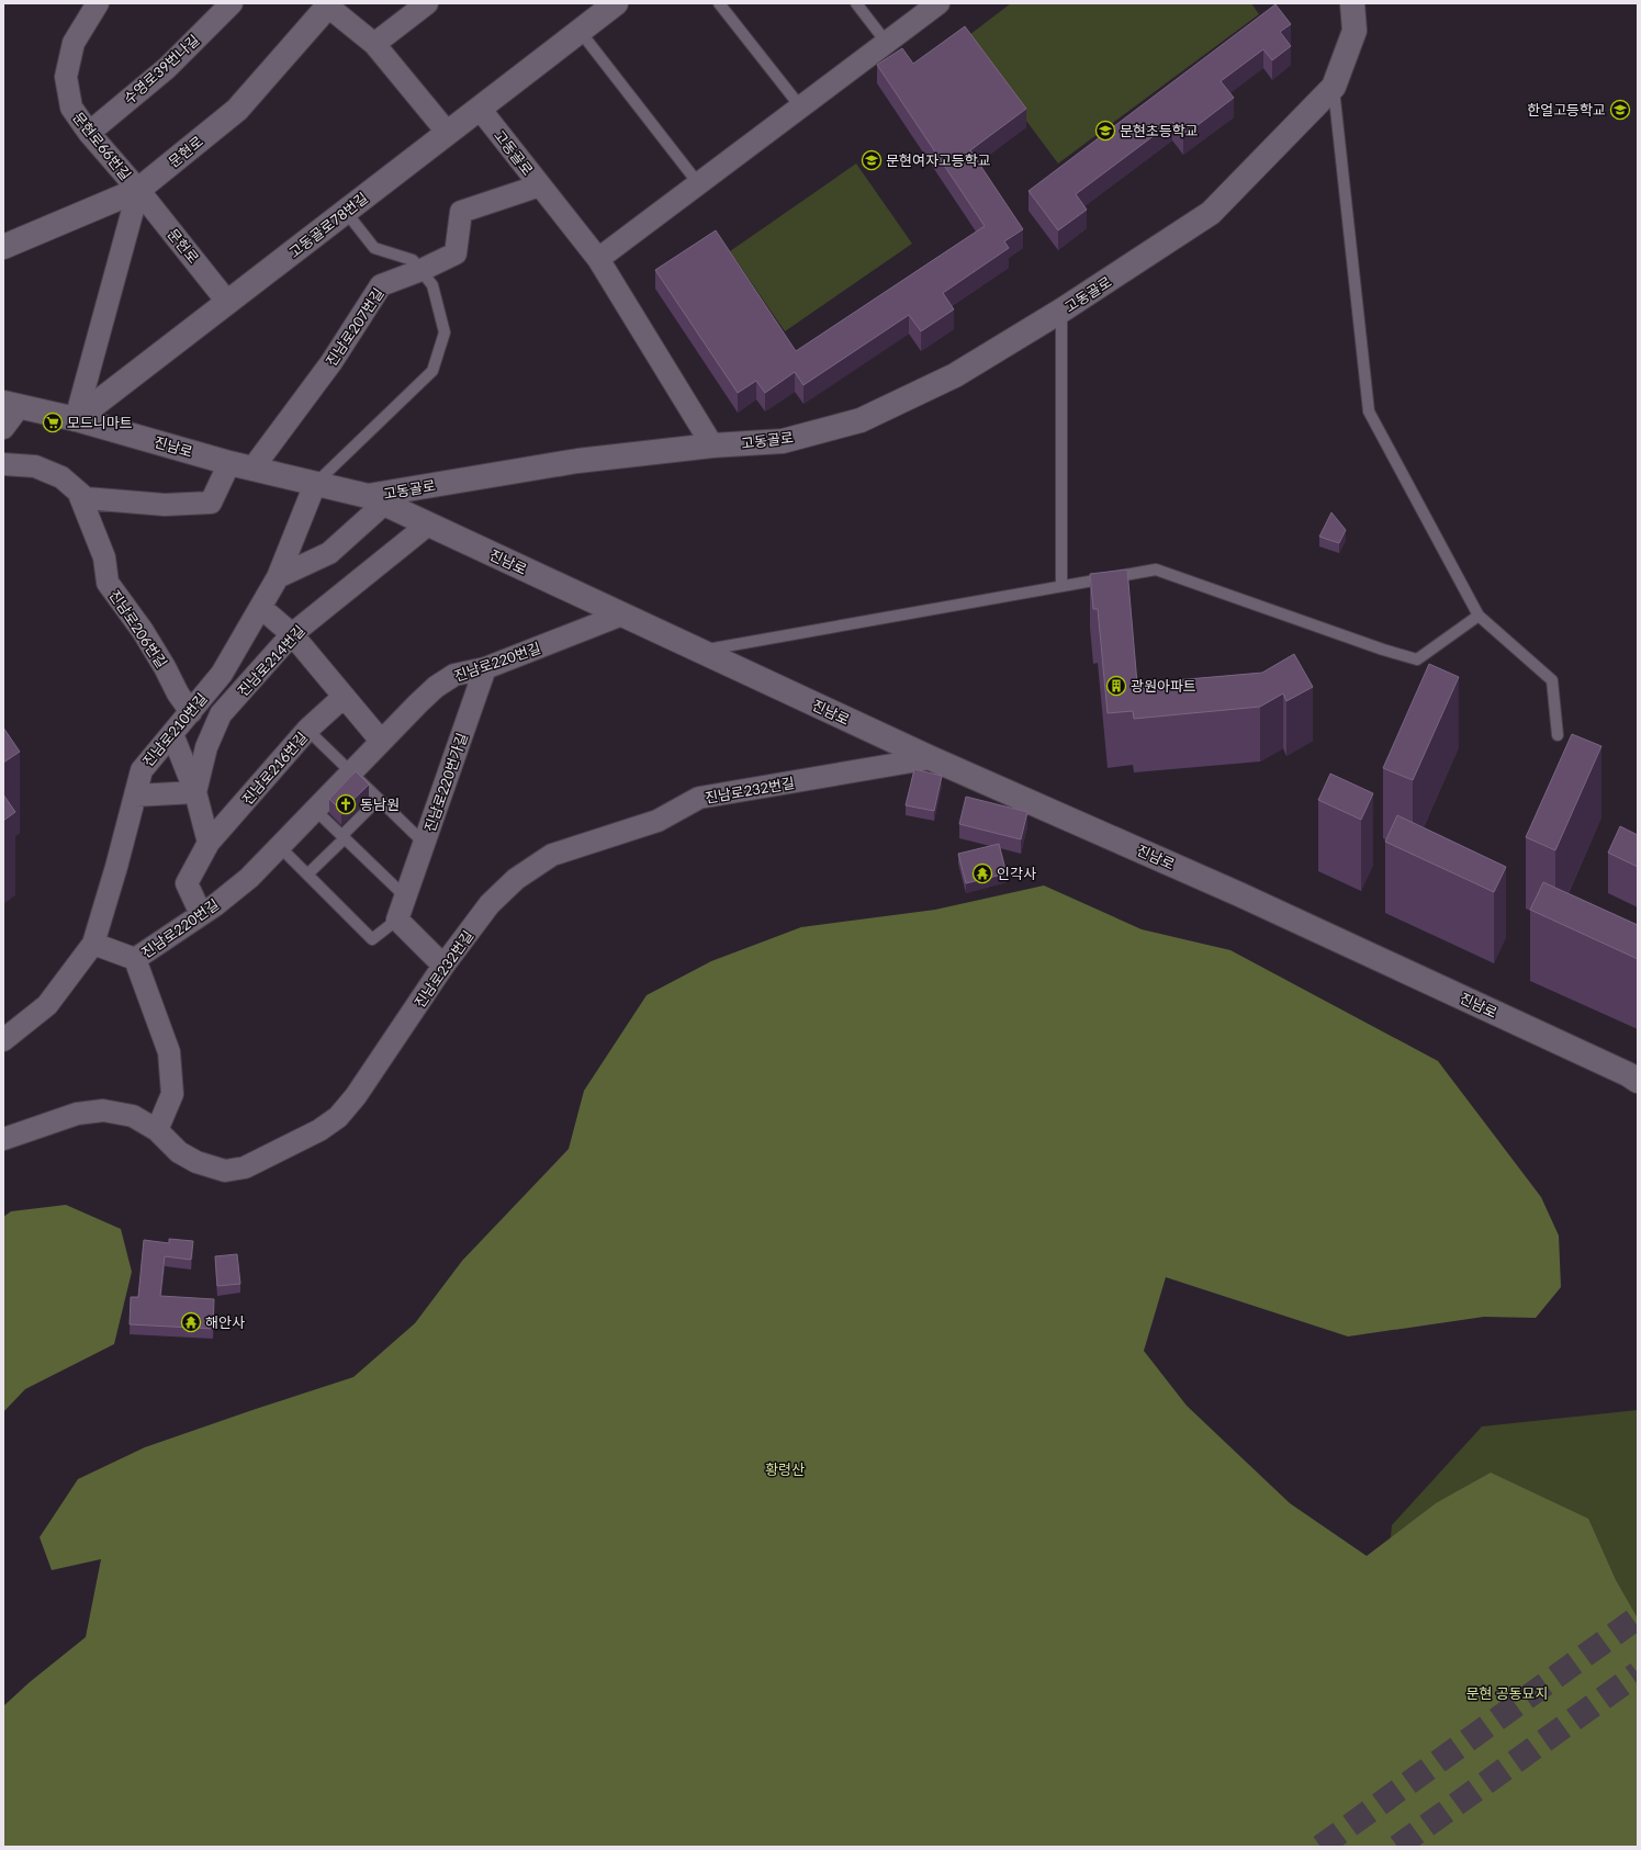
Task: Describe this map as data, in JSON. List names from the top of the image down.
{
  "streets": {
    "street": [
      "수영로39번나길",
      "문현로66번길",
      "문현로",
      "고동골로",
      "고동골로78번길",
      "문헌로",
      "진남로207번길",
      "진남로",
      "진남로206번길",
      "진남로214번길",
      "진남로220번길",
      "진남로210번길",
      "진남로216번길",
      "진남로220번가길",
      "진남로232번길"
    ]
  },
  "crossings": [
    ["수영로39번나길", "문현로66번길"],
    ["문현로66번길", "문현로"],
    ["문현로66번길", "문헌로"],
    ["문현로", "문헌로"],
    ["고동골로", "고동골로78번길"],
    ["고동골로", "진남로207번길"],
    ["고동골로", "진남로"],
    ["고동골로78번길", "문헌로"],
    ["고동골로78번길", "진남로"],
    ["진남로207번길", "진남로"],
    ["진남로", "진남로206번길"],
    ["진남로", "진남로214번길"],
    ["진남로", "진남로220번길"],
    ["진남로", "진남로210번길"],
    ["진남로", "진남로232번길"],
    ["진남로206번길", "진남로210번길"],
    ["진남로220번길", "진남로216번길"],
    ["진남로220번길", "진남로220번가길"],
    ["진남로220번길", "진남로232번길"]
  ],
  "parks": ["황령산", "문현 공동묘지"],
  "places": {
    "school or university": ["한얼고등학교", "문현초등학교", "문현여자고등학교"],
    "supermarket": ["모드니마트"],
    "building": ["광원아파트"],
    "church": ["동남원"],
    "temple": ["인각사", "해안사"]
  }
}
